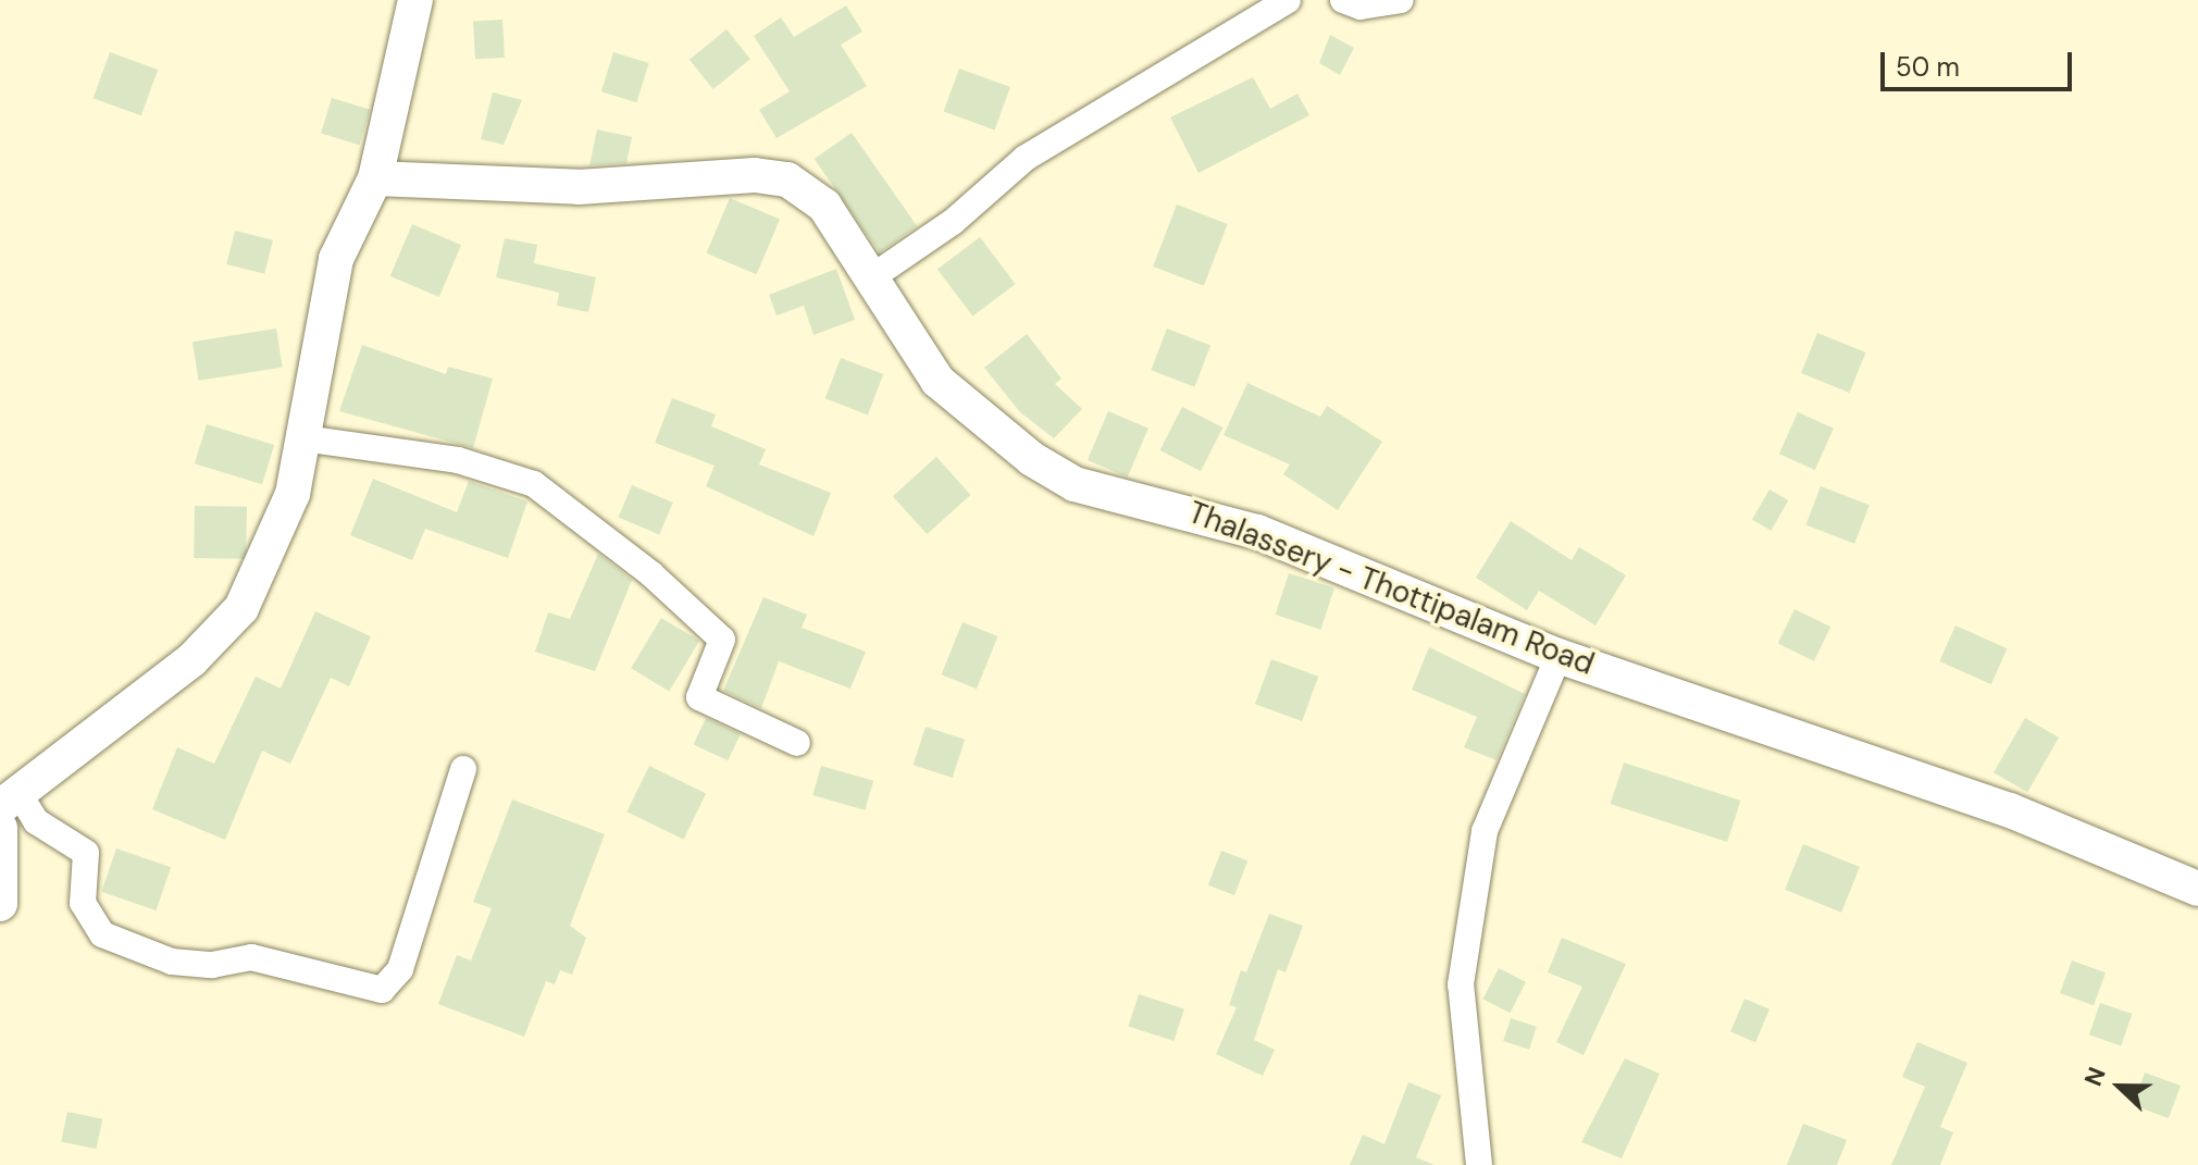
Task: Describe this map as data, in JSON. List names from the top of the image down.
{
  "streets": {
    "main road": ["Thalassery - Thottipalam Road"]
  },
  "scale_bar": "50 m",
  "north": "left"
}
